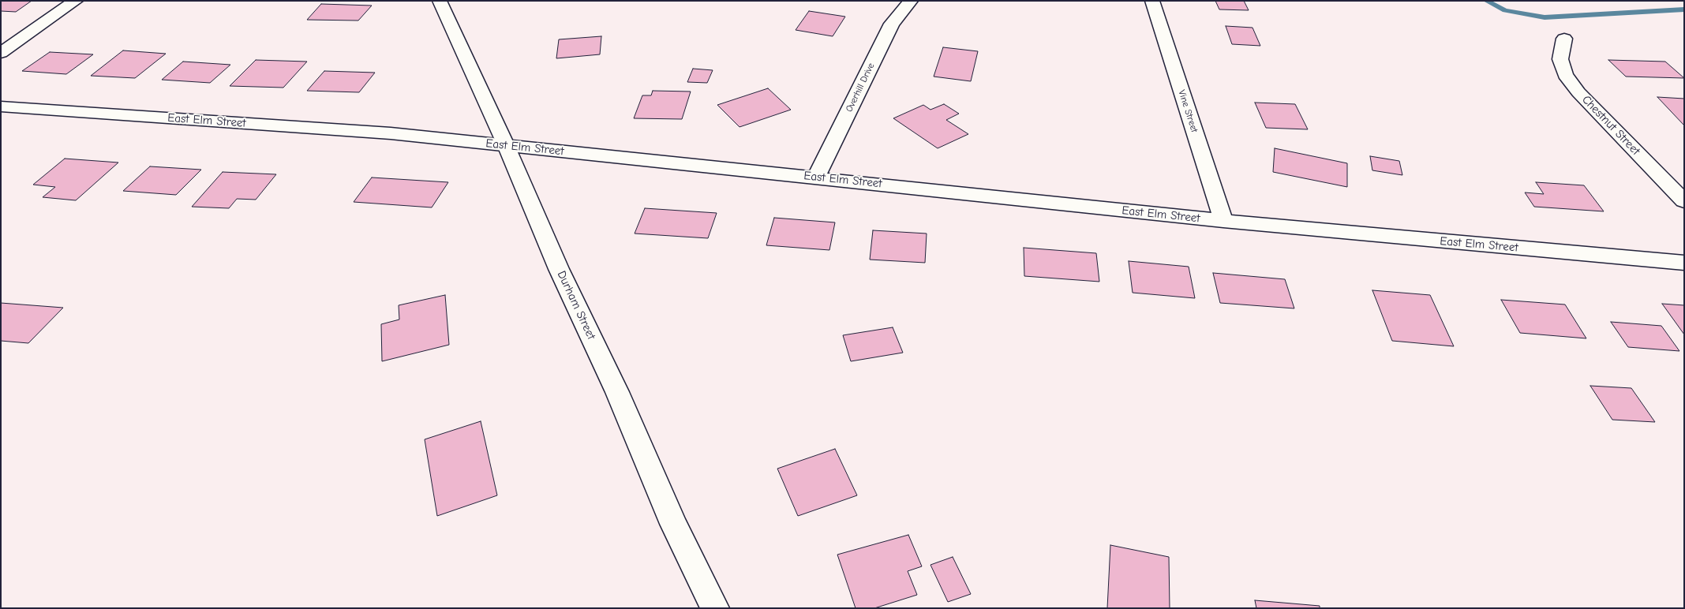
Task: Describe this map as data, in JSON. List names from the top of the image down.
{
  "streets": {
    "street": [
      "Overhill Drive",
      "Vine Street",
      "East Elm Street",
      "Chestnut Street",
      "Durham Street"
    ]
  },
  "crossings": [
    ["Overhill Drive", "East Elm Street"],
    ["Vine Street", "East Elm Street"],
    ["East Elm Street", "Durham Street"]
  ]
}
